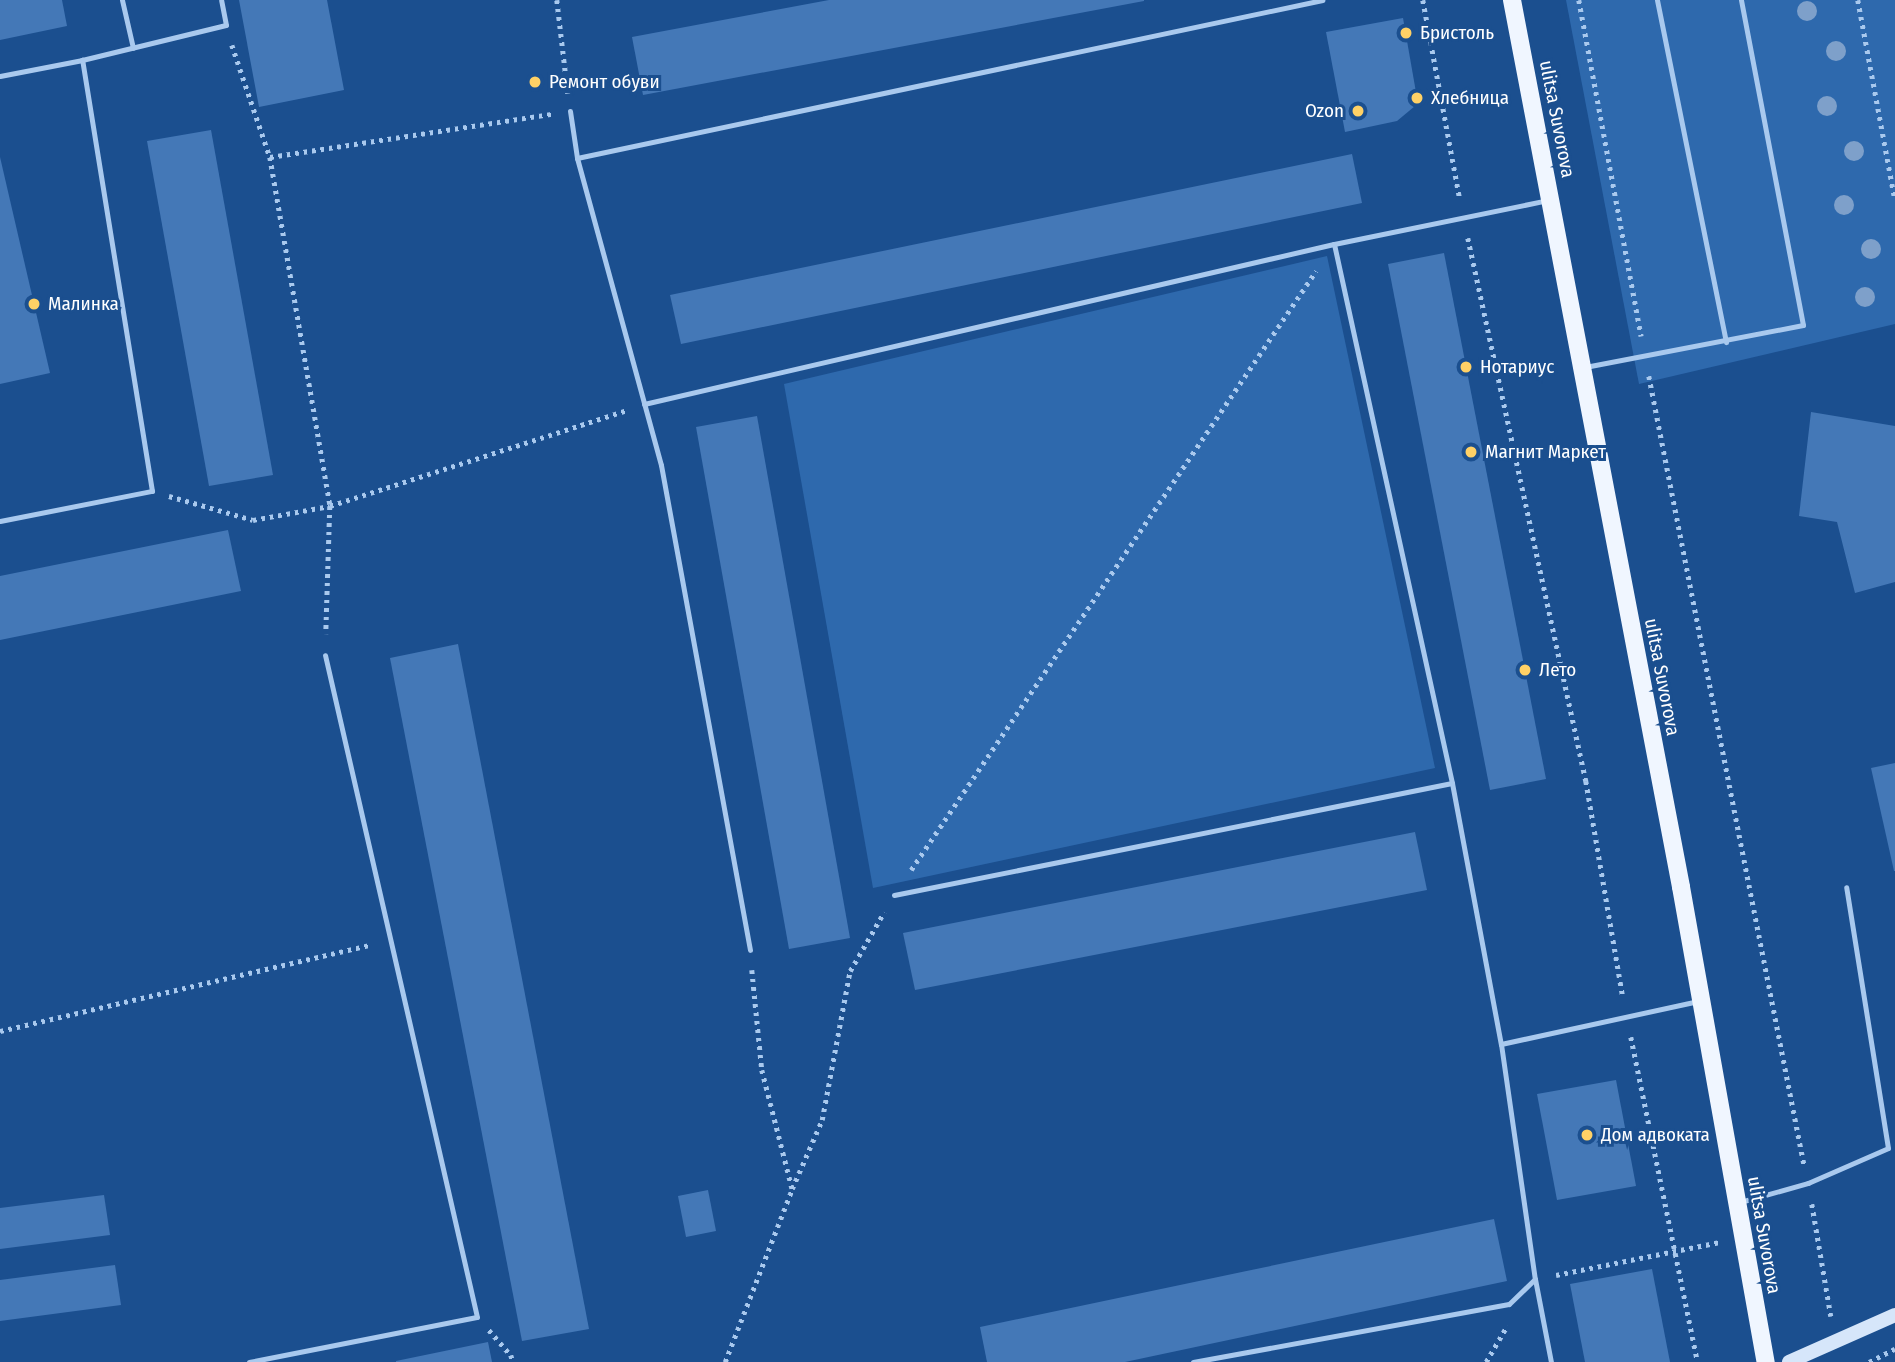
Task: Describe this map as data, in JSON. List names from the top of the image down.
{
  "streets": {
    "main road": ["ulitsa Suvorova"]
  },
  "places": [
    "Бристоль",
    "Ремонт обуви",
    "Хлебница",
    "Ozon",
    "Малинка",
    "Нотариус",
    "Магнит Маркет",
    "Лето",
    "Дом адвоката"
  ]
}
